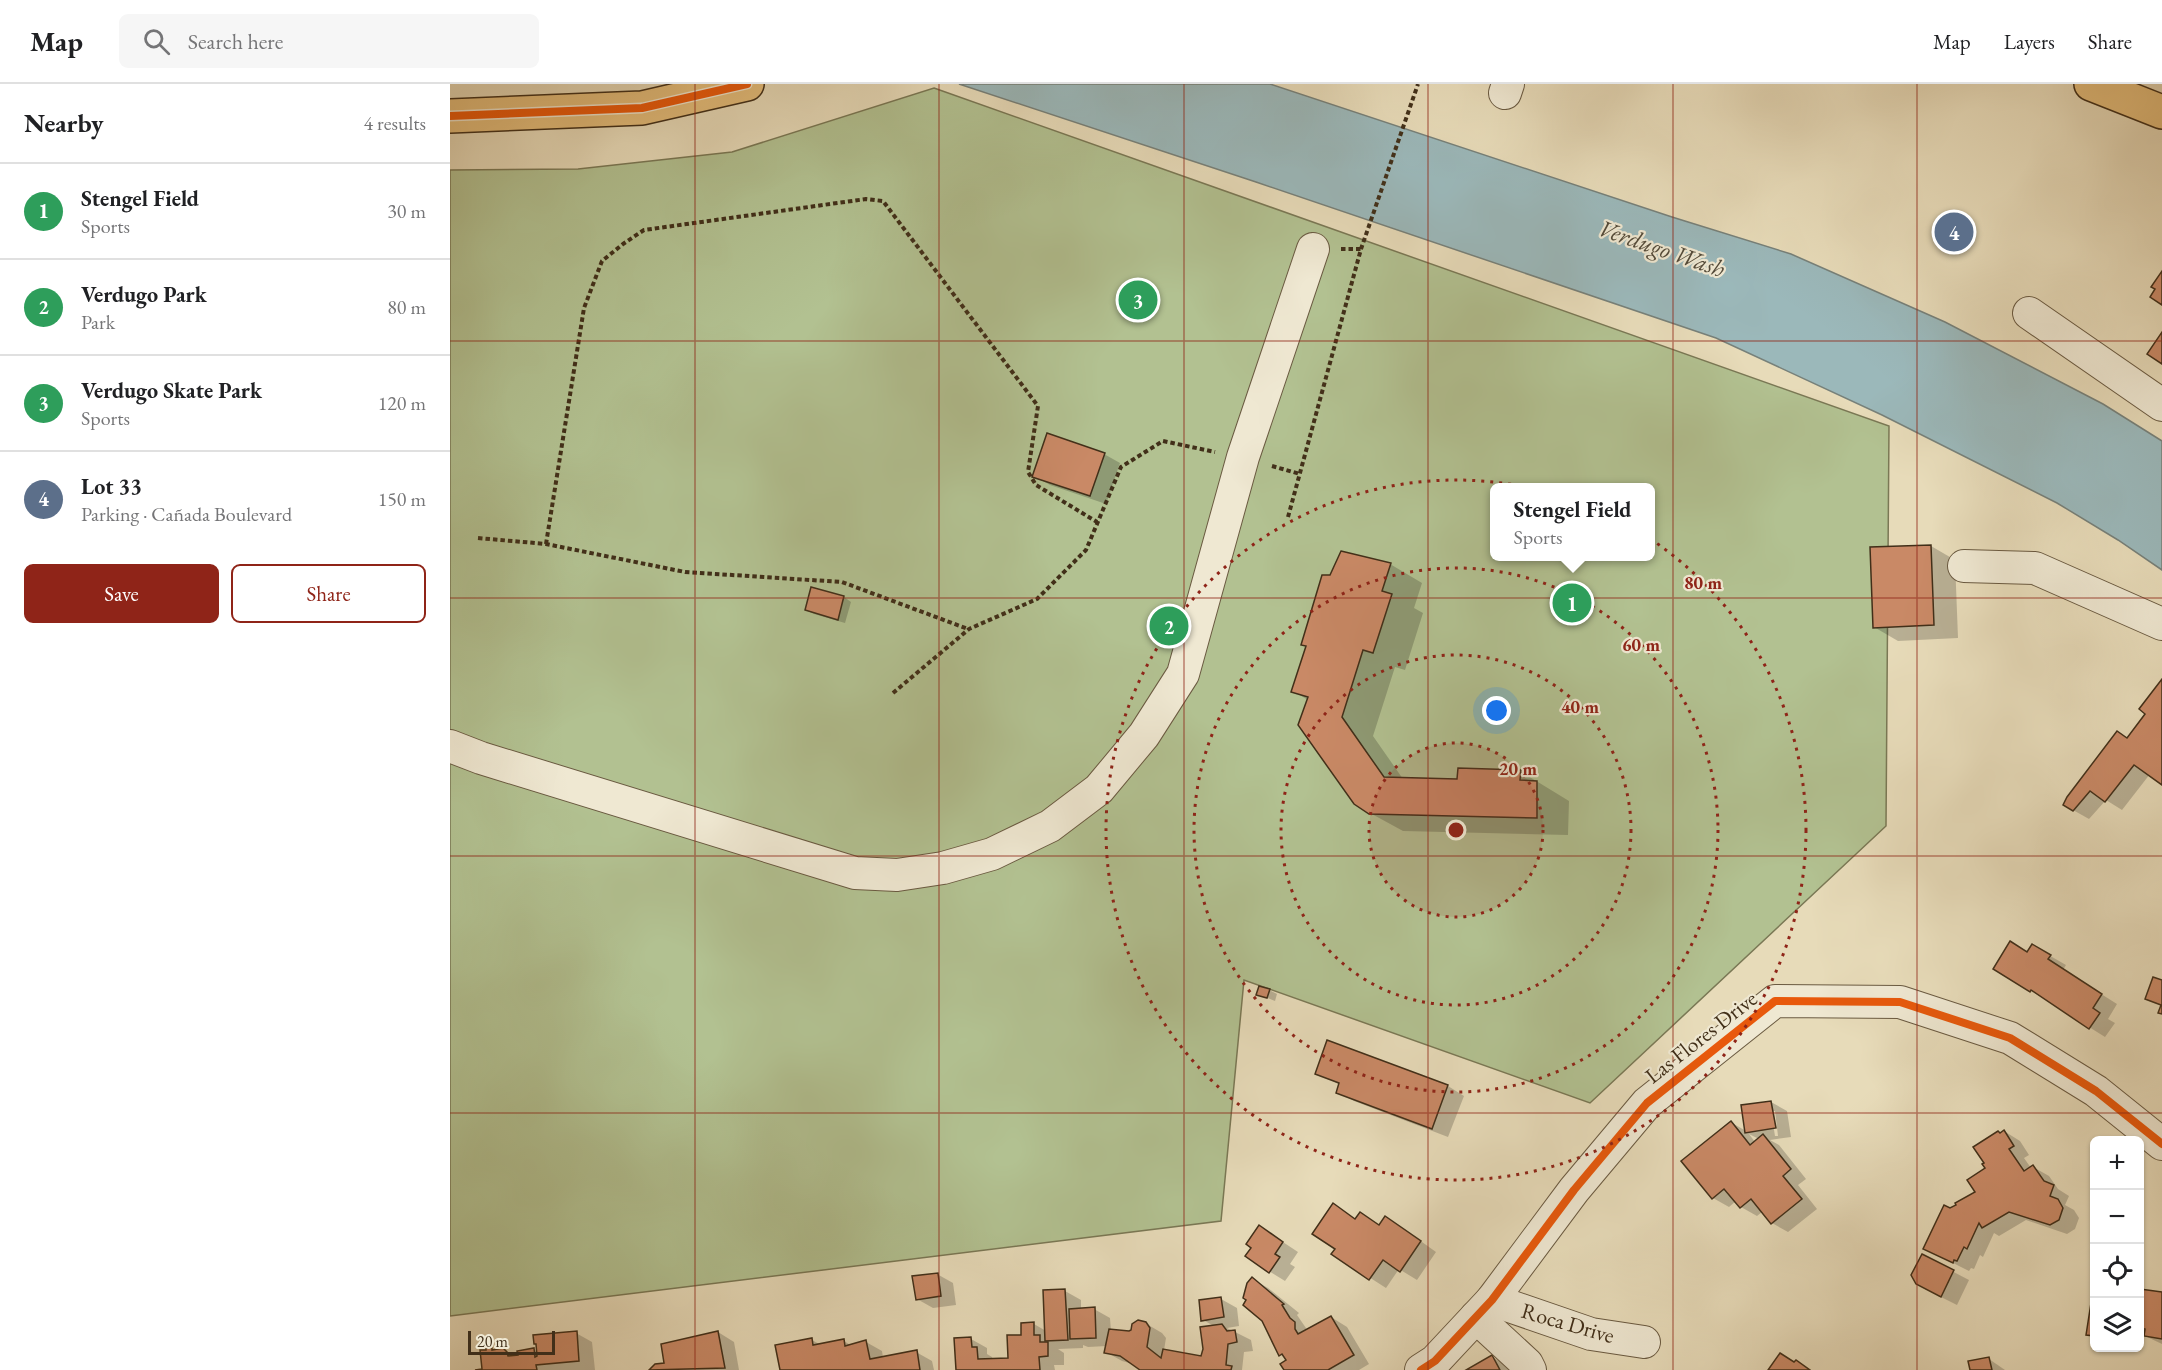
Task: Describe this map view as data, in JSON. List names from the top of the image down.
{
  "streets": {
    "street": ["Las Flores Drive", "Roca Drive"]
  },
  "crossings": [
    ["Las Flores Drive", "Roca Drive"]
  ],
  "water": ["Verdugo Wash"],
  "scale_bar": "20 m",
  "page": {
    "header": "Map",
    "search": "Search here",
    "nav": ["Map", "Layers", "Share"],
    "heading": ["Nearby", "4 results"],
    "list": [
      {
        "mark": "1",
        "name": "Stengel Field",
        "note": "Sports",
        "value": "30 m"
      },
      {
        "mark": "2",
        "name": "Verdugo Park",
        "note": "Park",
        "value": "80 m"
      },
      {
        "mark": "3",
        "name": "Verdugo Skate Park",
        "note": "Sports",
        "value": "120 m"
      },
      {
        "mark": "4",
        "name": "Lot 33",
        "note": "Parking · Cañada Boulevard",
        "value": "150 m"
      }
    ],
    "pins": [
      "4",
      "3",
      "1",
      "2"
    ],
    "popup": ["Stengel Field", "Sports"],
    "buttons": ["Save", "Share"],
    "map_buttons": ["+", "−"],
    "scale": "20 m"
  },
  "rings": [
    "80 m",
    "60 m",
    "40 m",
    "20 m"
  ]
}
